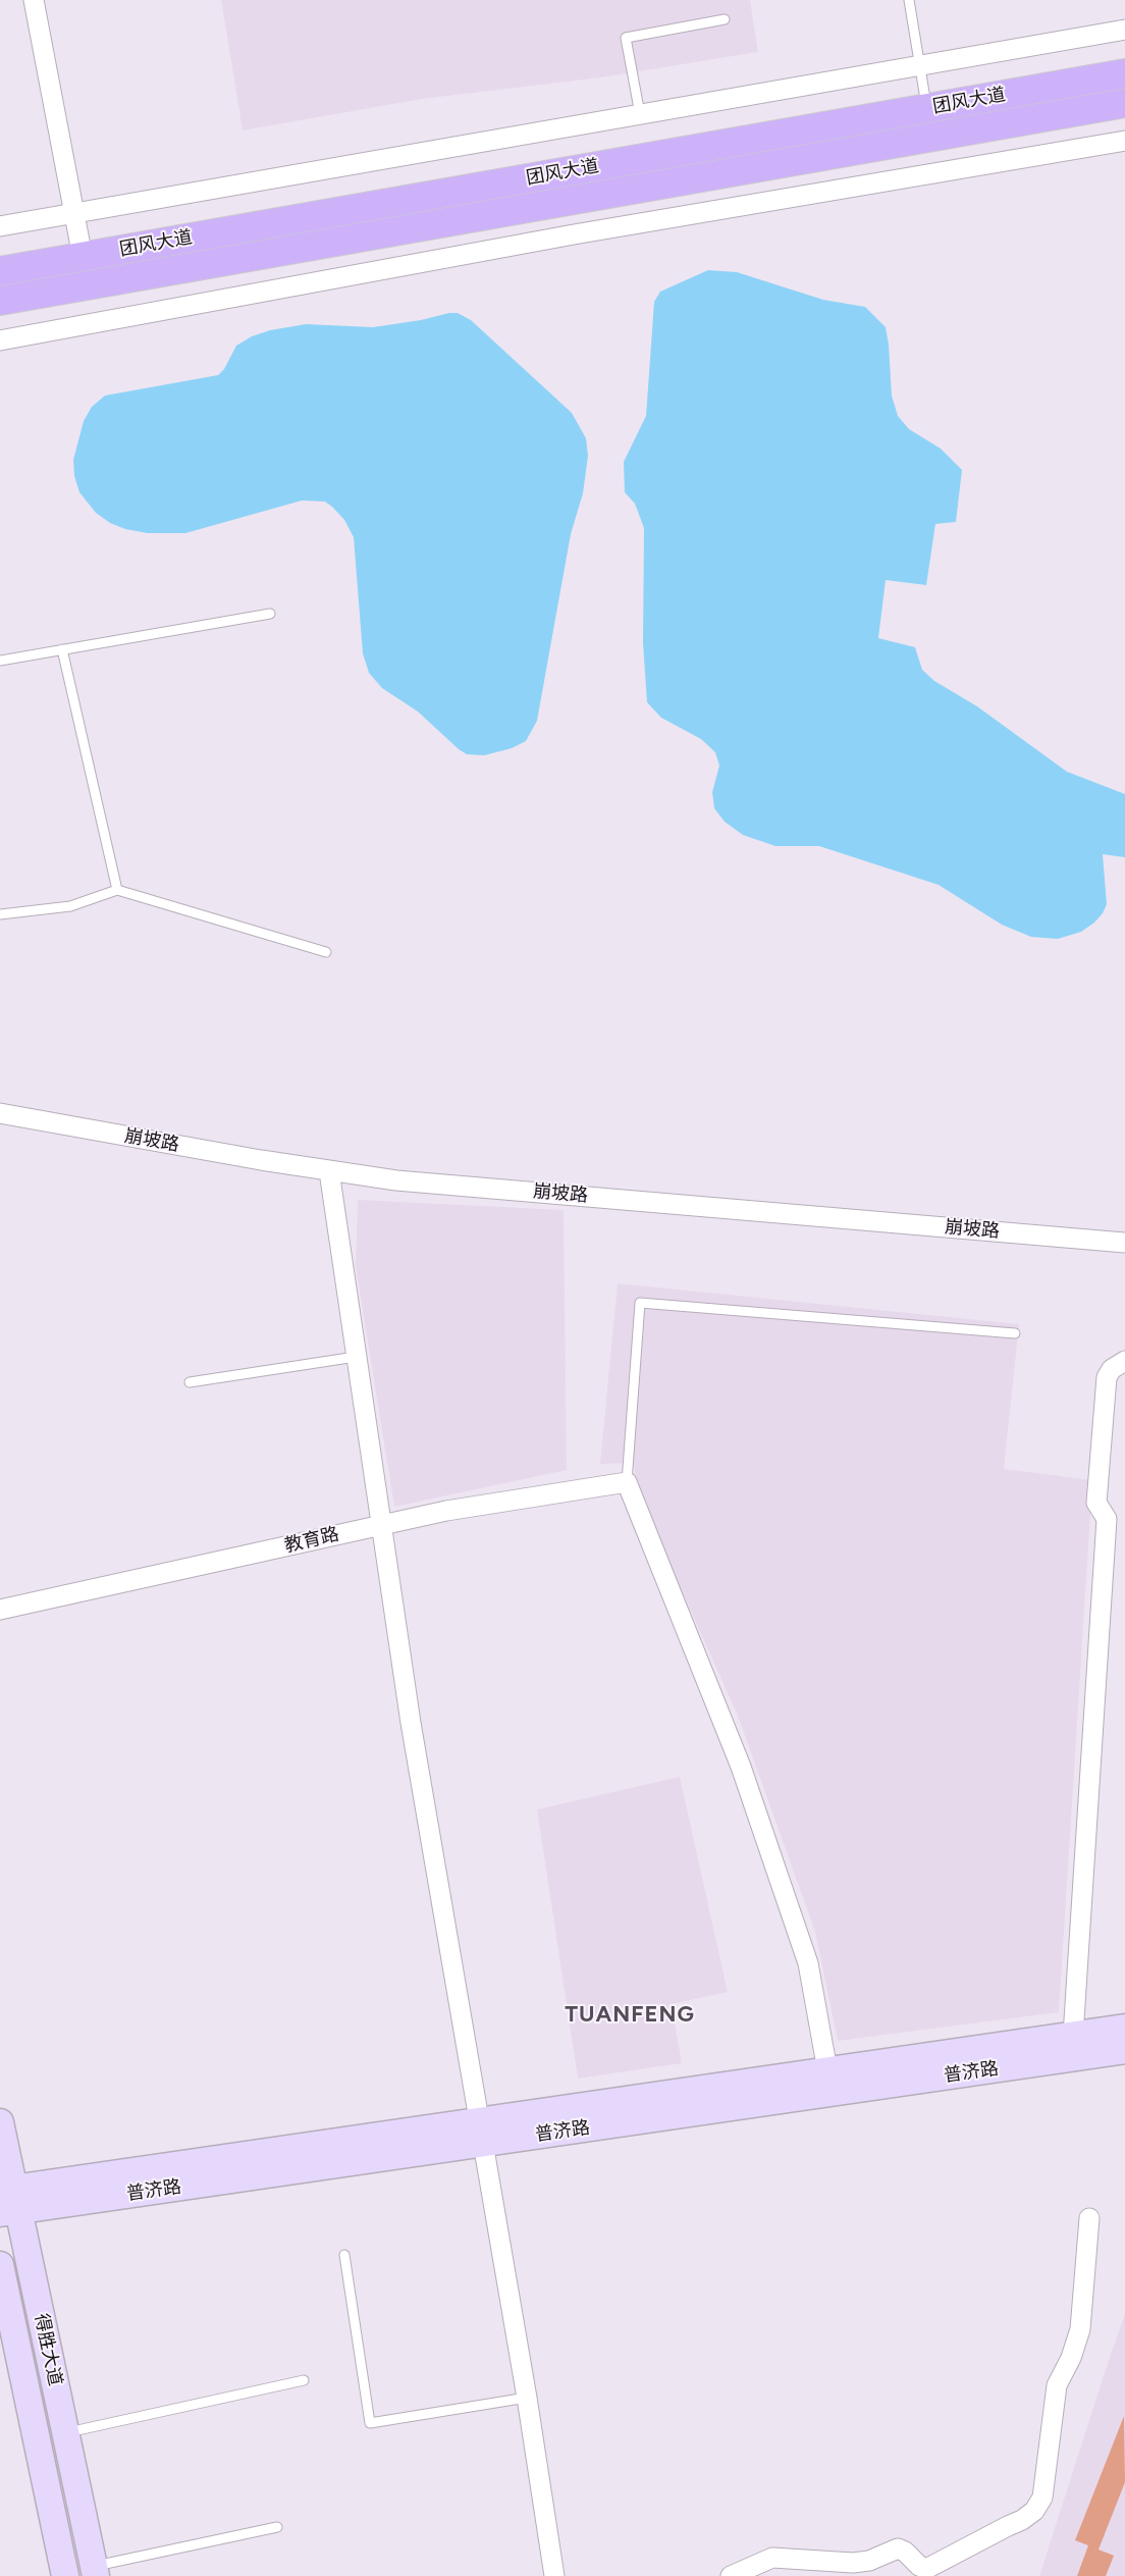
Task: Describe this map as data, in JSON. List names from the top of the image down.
{
  "streets": {
    "main road": ["团风大道", "普济路", "得胜大道"],
    "street": ["崩坡路", "教育路"]
  },
  "crossings": [
    ["普济路", "得胜大道"]
  ],
  "districts": ["TUANFENG"]
}
